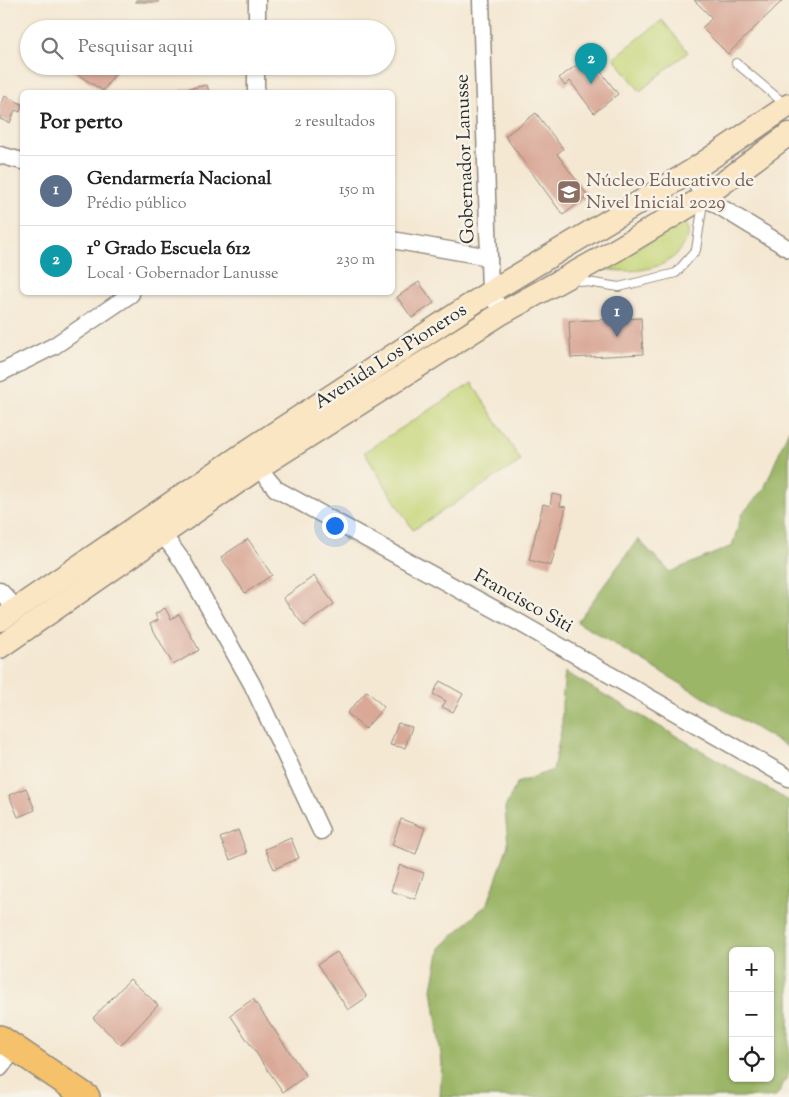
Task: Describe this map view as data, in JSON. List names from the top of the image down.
{
  "streets": {
    "main road": ["Avenida Los Pioneros"],
    "street": ["Gobernador Lanusse", "Francisco Siti"]
  },
  "crossings": [
    ["Gobernador Lanusse", "Avenida Los Pioneros"],
    ["Avenida Los Pioneros", "Francisco Siti"]
  ],
  "places": {
    "school or university": ["Núcleo Educativo de Nivel Inicial 2029"]
  },
  "page": {
    "search": "Pesquisar aqui",
    "pins": ["2", "1"],
    "heading": ["Por perto", "2 resultados"],
    "list": [
      {
        "mark": "1",
        "name": "Gendarmería Nacional",
        "note": "Prédio público",
        "value": "150 m"
      },
      {
        "mark": "2",
        "name": "1º Grado Escuela 612",
        "note": "Local · Gobernador Lanusse",
        "value": "230 m"
      }
    ],
    "map_buttons": ["+", "−"]
  }
}
